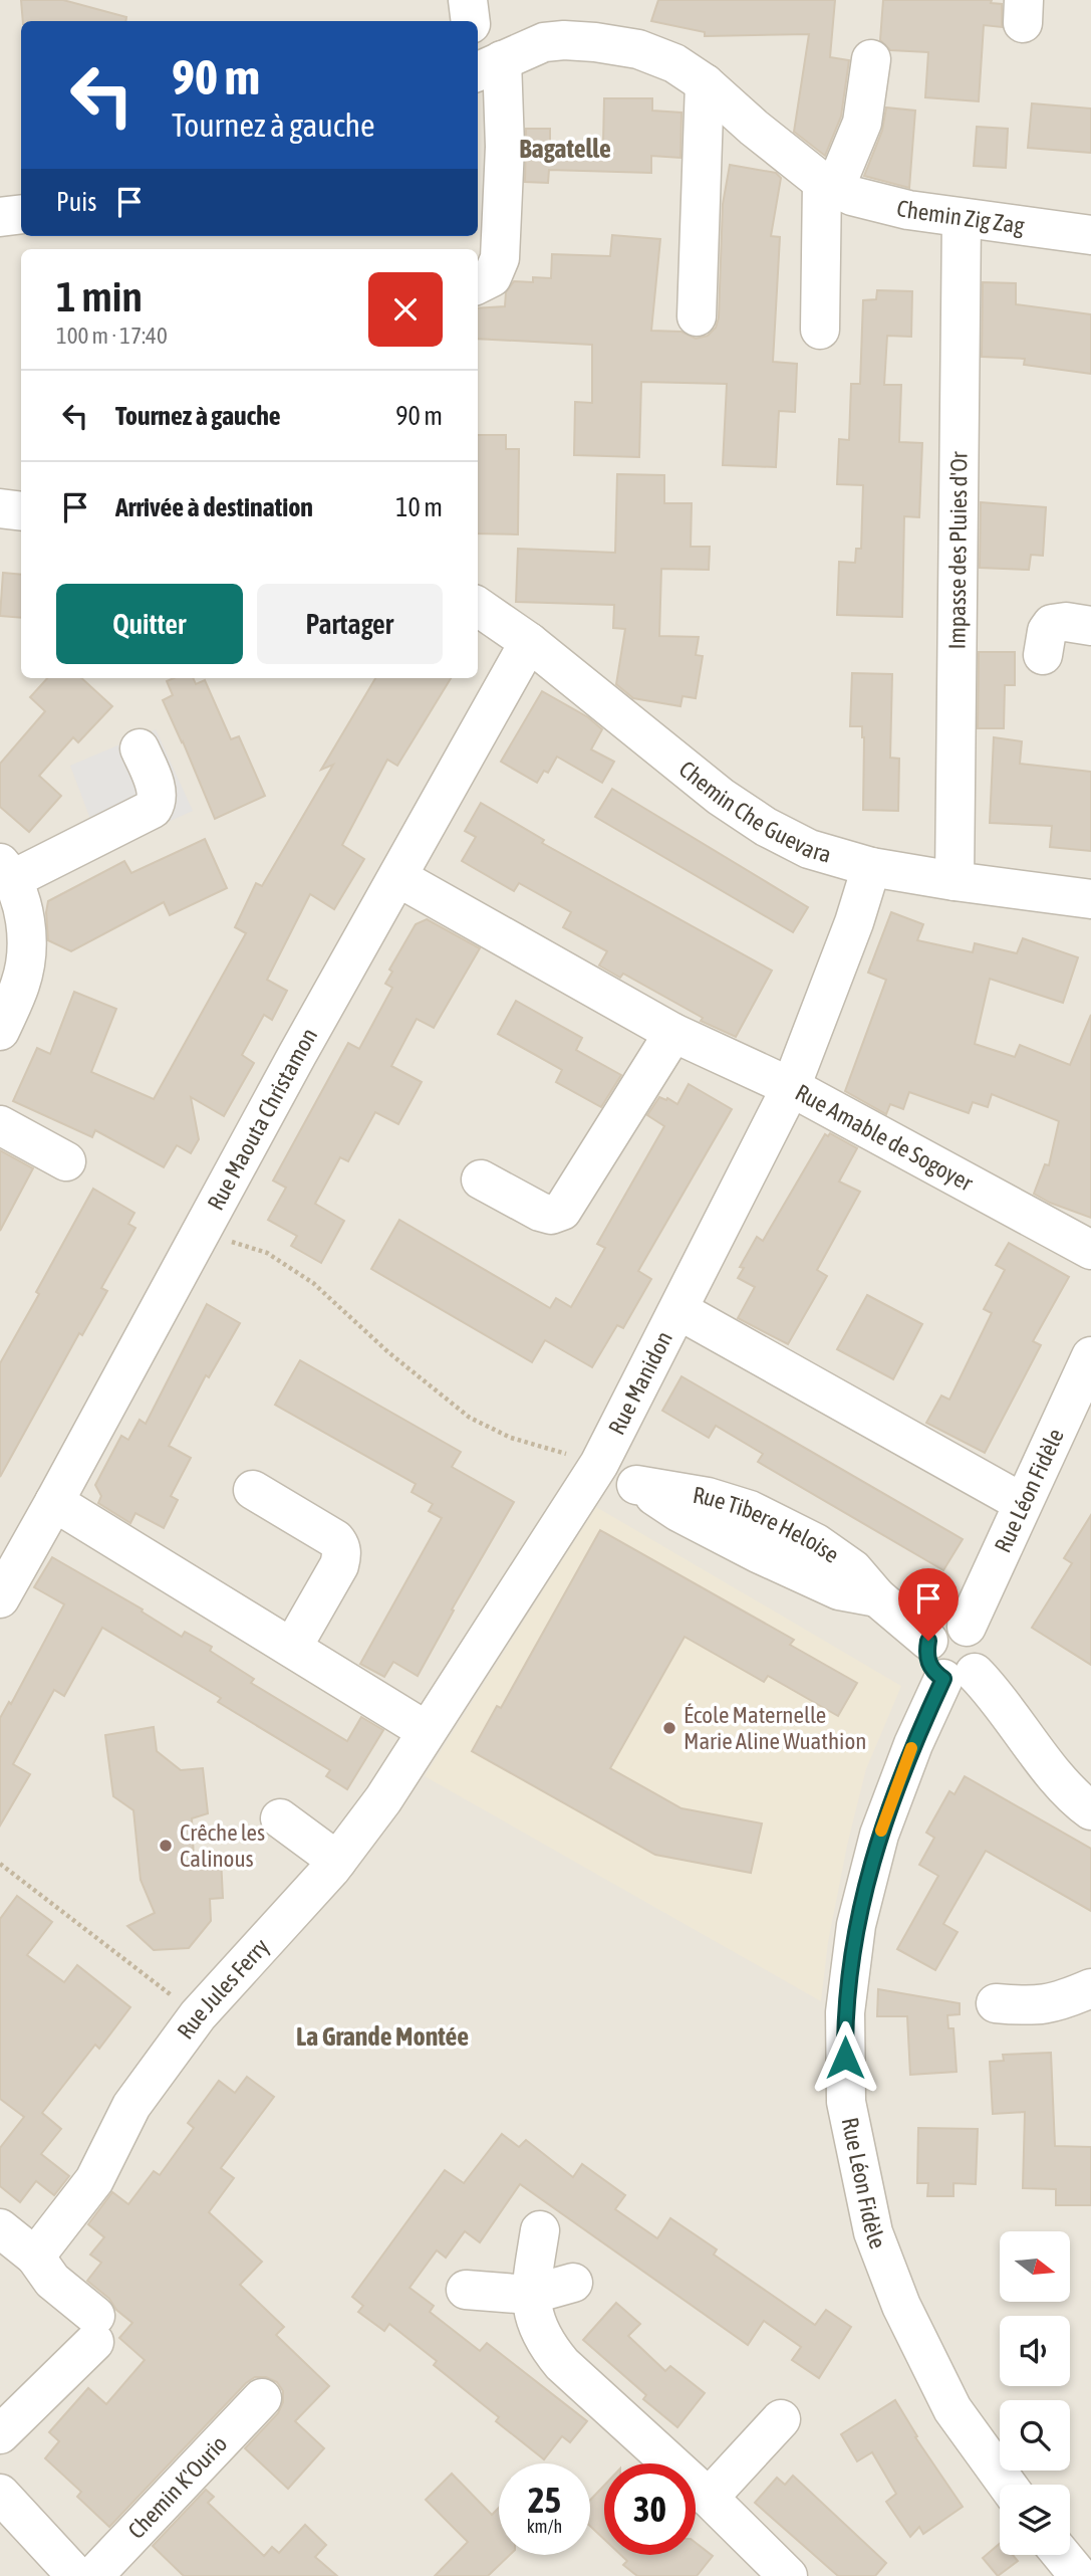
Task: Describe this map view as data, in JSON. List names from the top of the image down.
{
  "streets": {
    "street": [
      "Chemin Zig Zag",
      "Impasse des Pluies d'Or",
      "Chemin Che Guevara",
      "Rue Maouta Christamon",
      "Rue Amable de Sogoyer",
      "Rue Manidon",
      "Rue Léon Fidèle",
      "Rue Tibere Heloise",
      "Rue Jules Ferry",
      "Chemin K'Ourio"
    ]
  },
  "crossings": [
    ["Chemin Zig Zag", "Impasse des Pluies d'Or"],
    ["Impasse des Pluies d'Or", "Chemin Che Guevara"],
    ["Chemin Che Guevara", "Rue Maouta Christamon"],
    ["Chemin Che Guevara", "Rue Manidon"],
    ["Rue Maouta Christamon", "Rue Amable de Sogoyer"],
    ["Rue Amable de Sogoyer", "Rue Manidon"],
    ["Rue Manidon", "Rue Tibere Heloise"],
    ["Rue Manidon", "Rue Jules Ferry"],
    ["Rue Léon Fidèle", "Rue Tibere Heloise"]
  ],
  "districts": ["Bagatelle", "La Grande Montée"],
  "places": ["École Maternelle Marie Aline Wuathion", "Crêche les Calinous"],
  "north": "right",
  "page": {
    "turn": ["90 m", "Tournez à gauche"],
    "then": "Puis",
    "heading": ["1 min", "100 m · 17:40"],
    "list": [
      {
        "name": "Tournez à gauche",
        "value": "90 m"
      },
      {
        "name": "Arrivée à destination",
        "value": "10 m"
      }
    ],
    "buttons": ["Quitter", "Partager"],
    "speed": "25 km/h",
    "limit": "30"
  }
}
